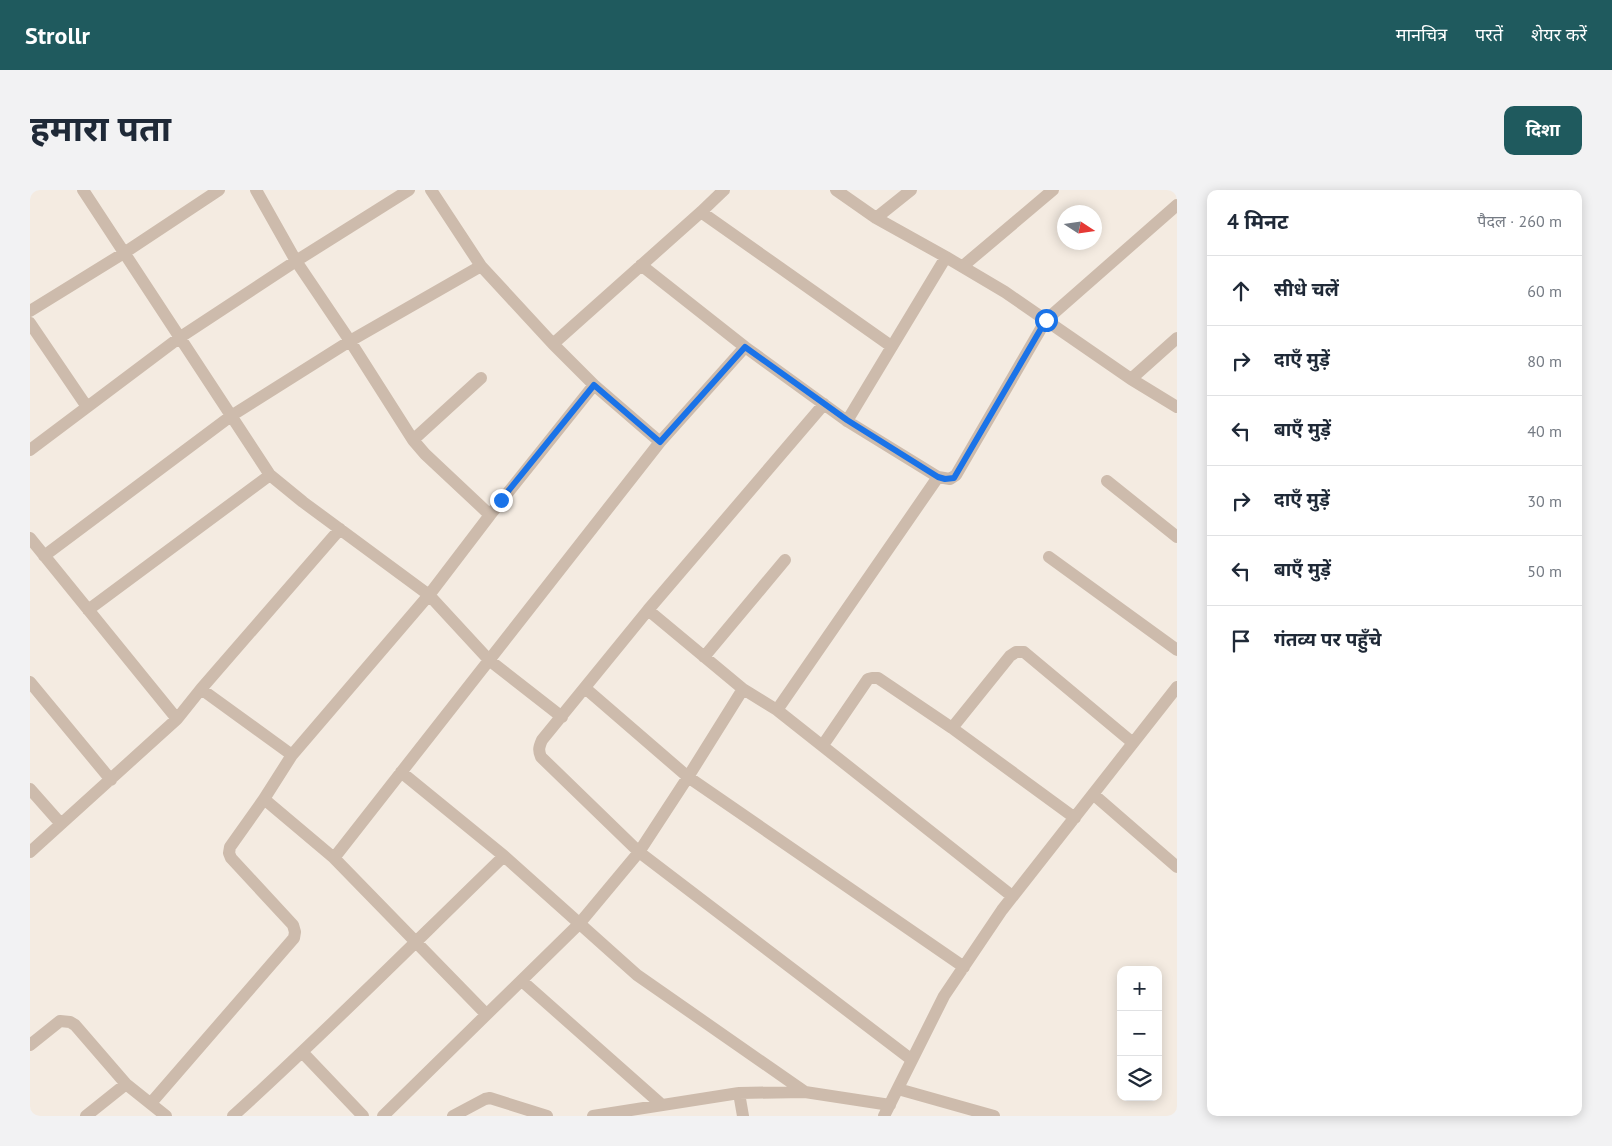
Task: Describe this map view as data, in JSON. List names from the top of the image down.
{
  "north": "right",
  "page": {
    "header": "Strollr",
    "nav": ["मानचित्र", "परतें", "शेयर करें"],
    "title": "हमारा पता",
    "buttons": "दिशा",
    "heading": ["4 मिनट", "पैदल · 260 m"],
    "list": [
      ["सीधे चलें", "60 m"],
      ["दाएँ मुड़ें", "80 m"],
      ["बाएँ मुड़ें", "40 m"],
      ["दाएँ मुड़ें", "30 m"],
      ["बाएँ मुड़ें", "50 m"],
      "गंतव्य पर पहुँचे"
    ],
    "map_buttons": ["+", "−"]
  }
}
